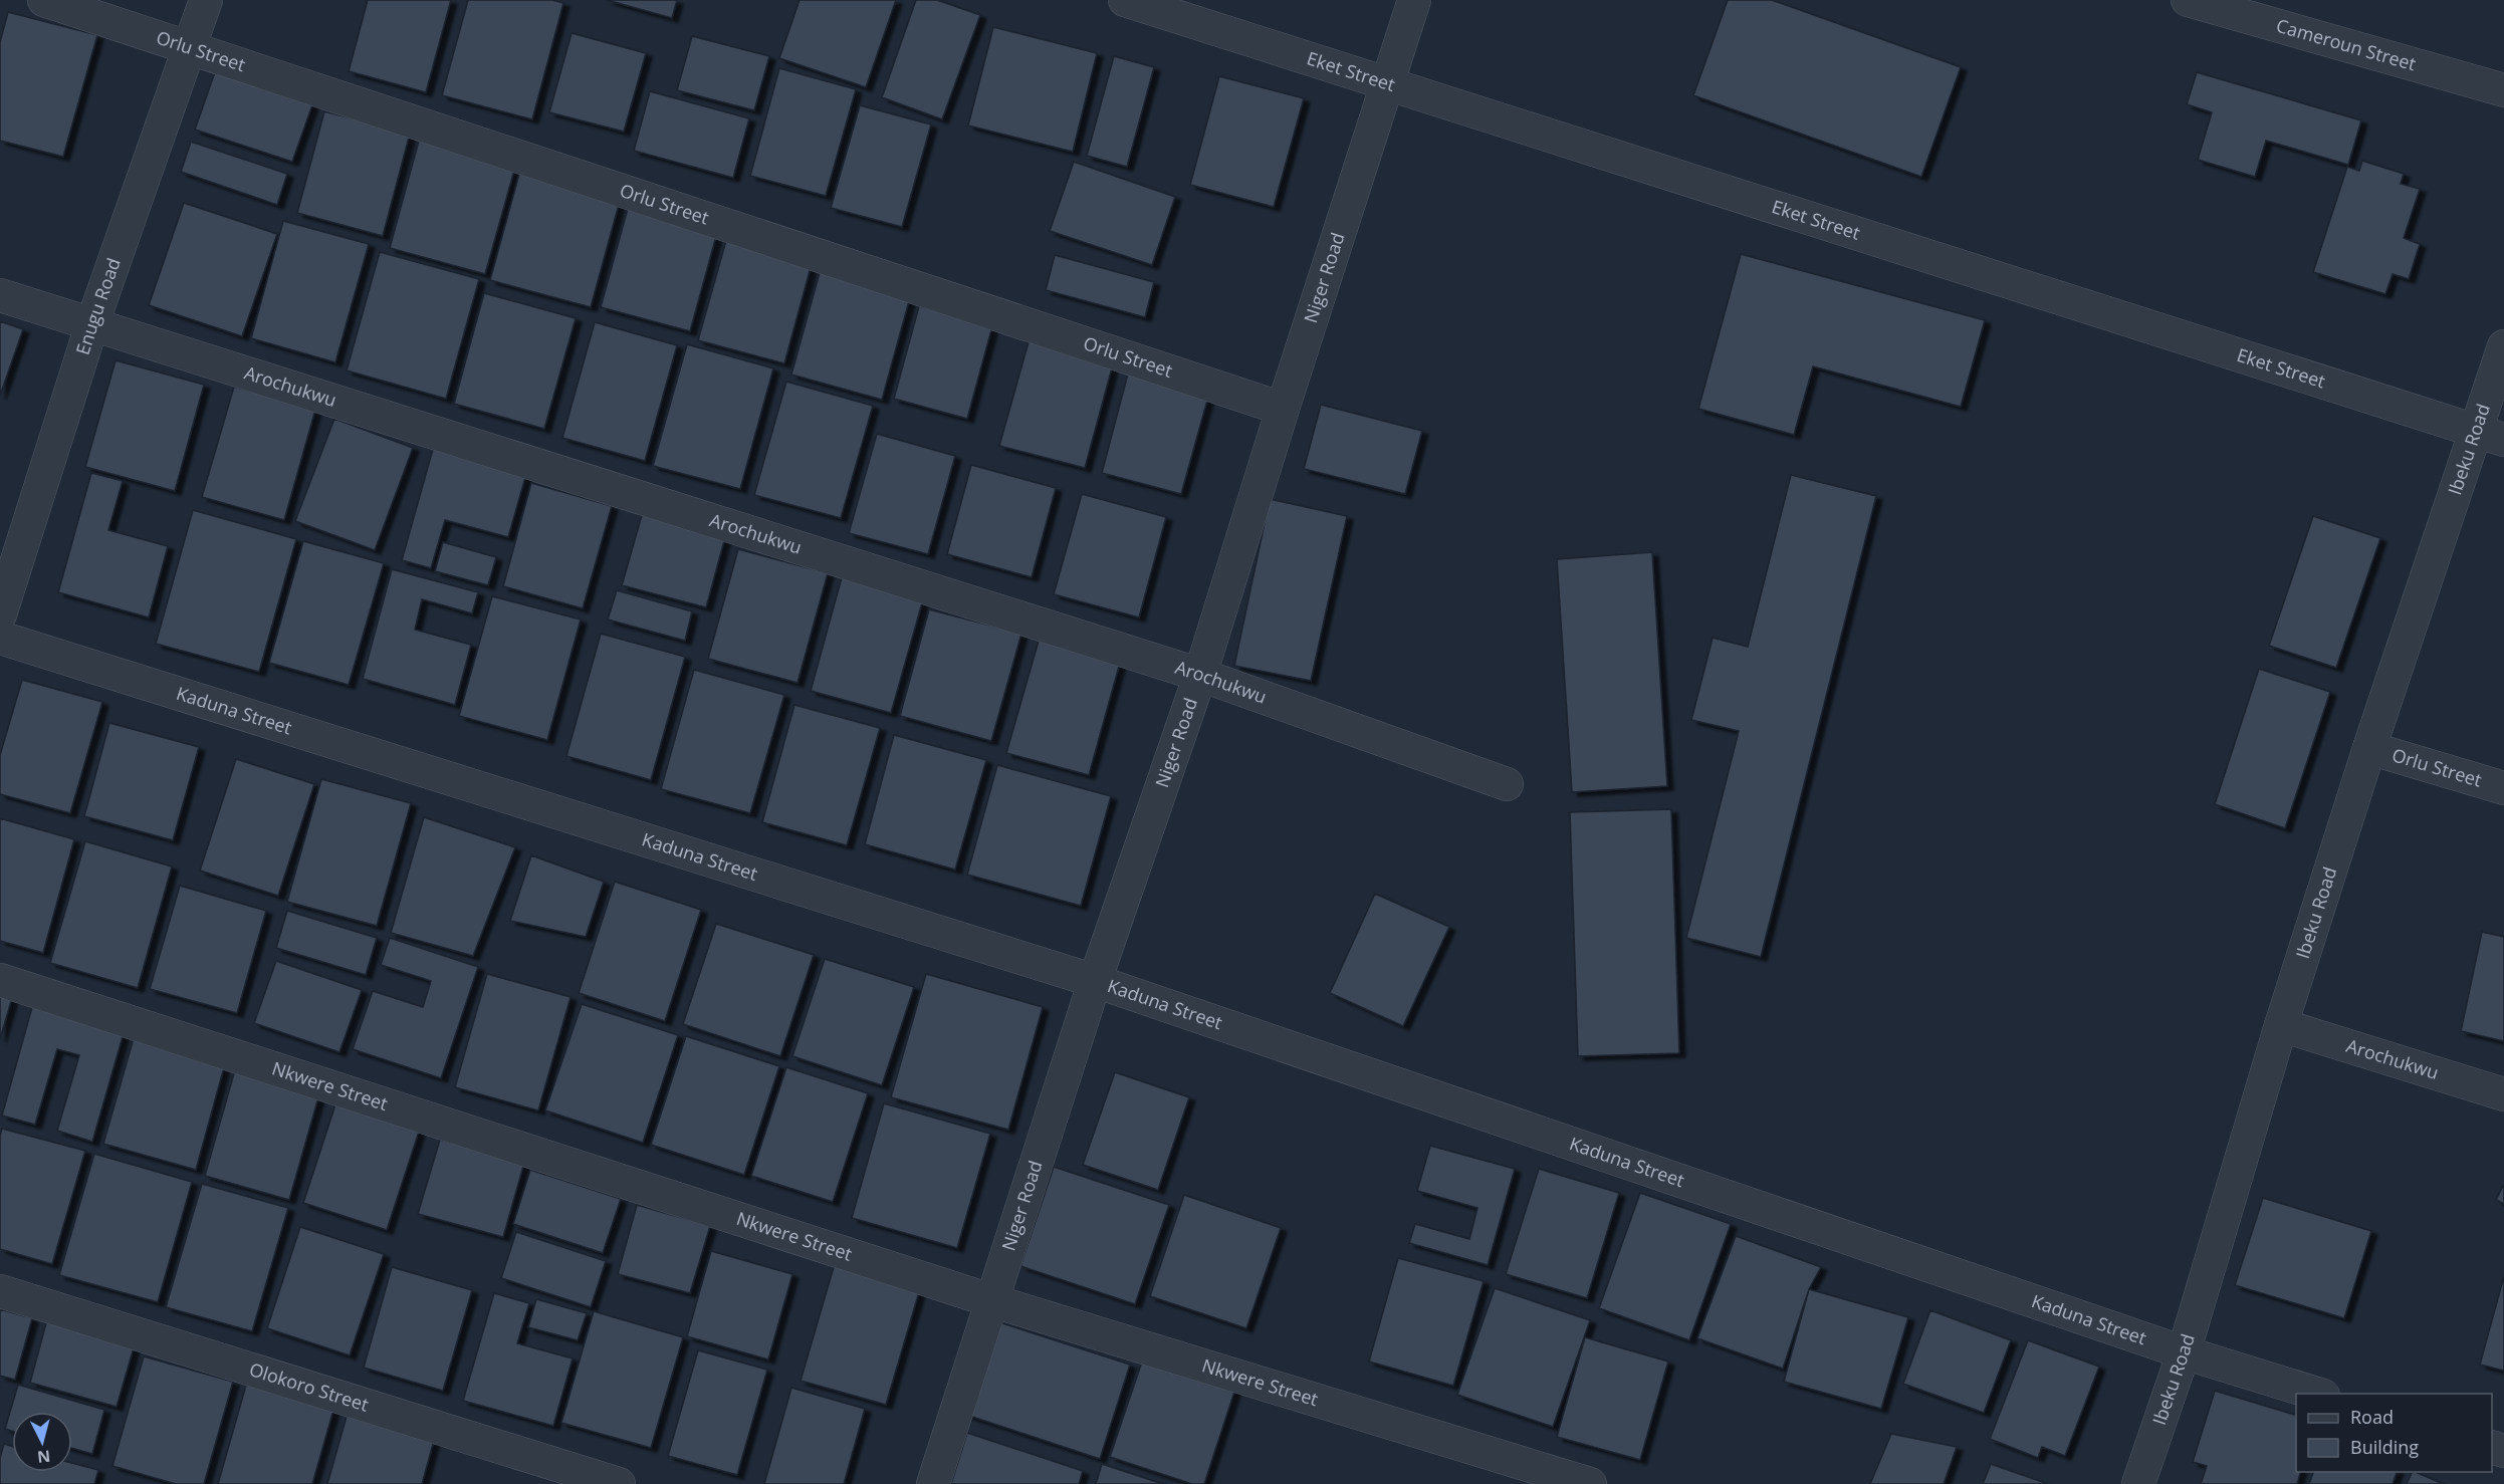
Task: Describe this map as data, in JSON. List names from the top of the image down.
{
  "streets": {
    "street": [
      "Cameroun Street",
      "Orlu Street",
      "Eket Street",
      "Niger Road",
      "Enugu Road",
      "Arochukwu",
      "Ibeku Road",
      "Kaduna Street",
      "Nkwere Street",
      "Olokoro Street"
    ]
  },
  "crossings": [
    ["Orlu Street", "Niger Road"],
    ["Orlu Street", "Enugu Road"],
    ["Orlu Street", "Ibeku Road"],
    ["Eket Street", "Niger Road"],
    ["Eket Street", "Ibeku Road"],
    ["Niger Road", "Arochukwu"],
    ["Niger Road", "Kaduna Street"],
    ["Niger Road", "Nkwere Street"],
    ["Enugu Road", "Arochukwu"],
    ["Arochukwu", "Ibeku Road"],
    ["Ibeku Road", "Kaduna Street"]
  ],
  "legend": ["Road", "Building"],
  "north": "bottom"
}
